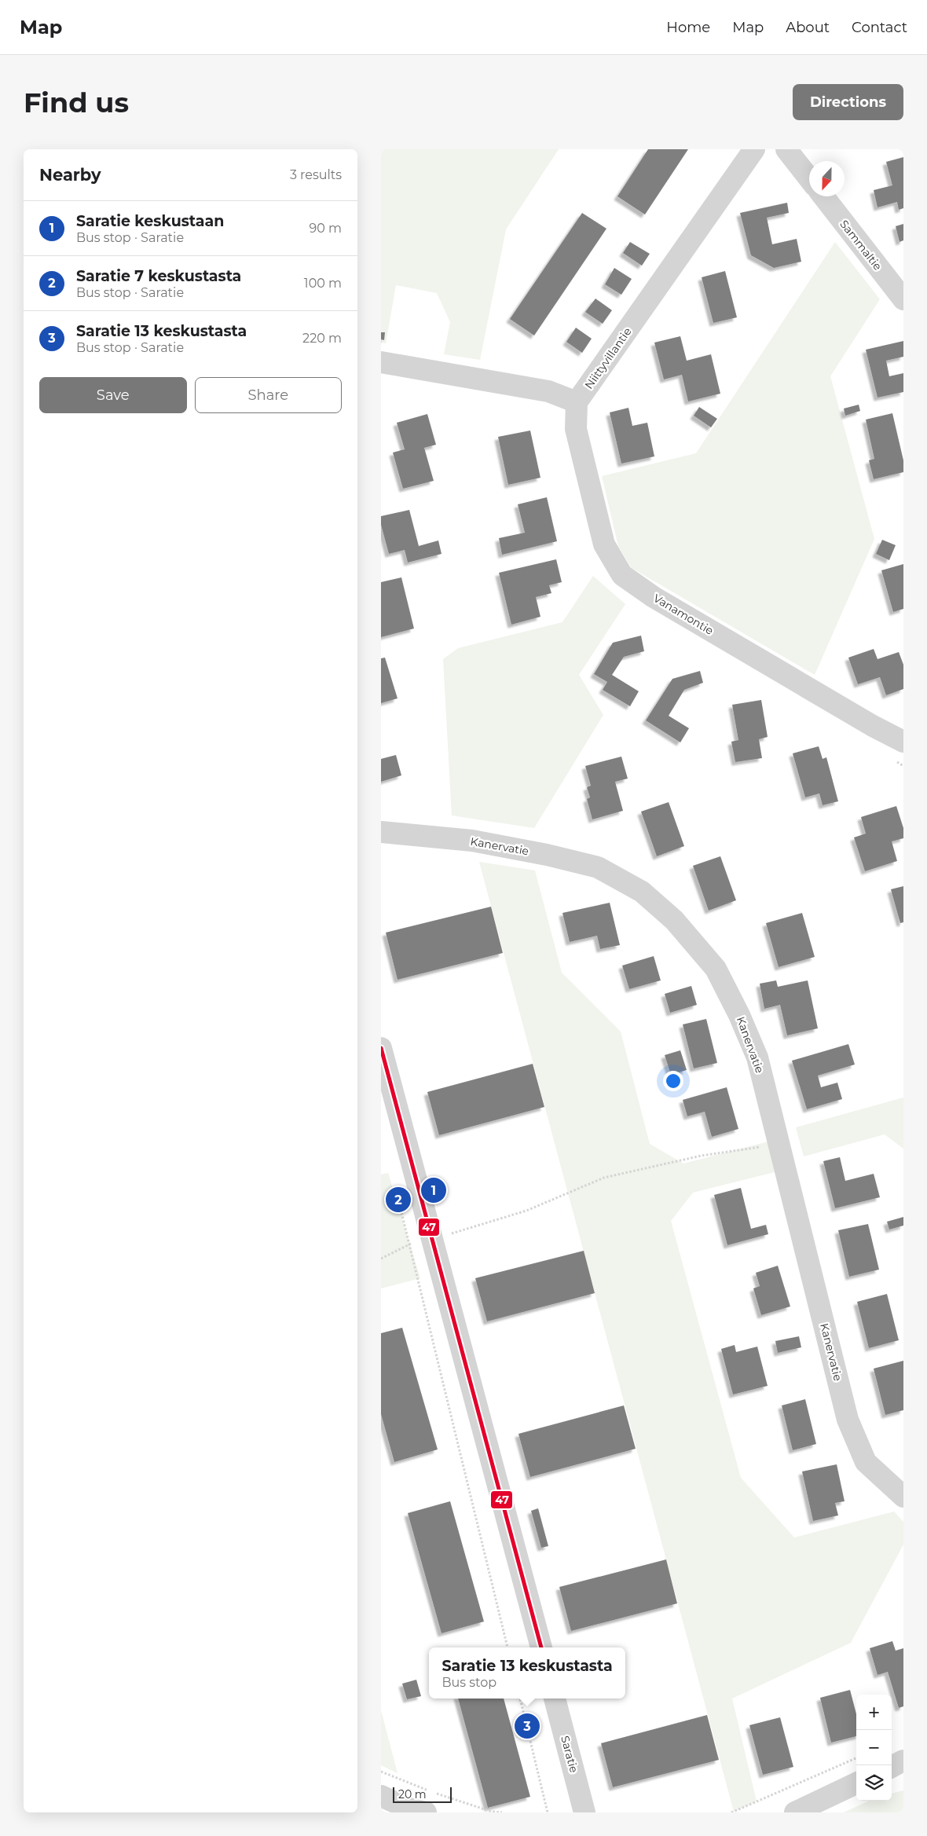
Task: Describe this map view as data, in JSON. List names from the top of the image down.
{
  "streets": {
    "street": [
      "Sammaltie",
      "Niittyvillantie",
      "Vanamontie",
      "Kanervatie",
      "Saratie"
    ]
  },
  "crossings": [
    ["Niittyvillantie", "Vanamontie"]
  ],
  "lines": ["transit line 47"],
  "scale_bar": "20 m",
  "north": "bottom",
  "page": {
    "header": "Map",
    "nav": [
      "Home",
      "Map",
      "About",
      "Contact"
    ],
    "buttons": [
      "Directions",
      ["Save", "Share"]
    ],
    "title": "Find us",
    "heading": ["Nearby", "3 results"],
    "list": [
      {
        "mark": "1",
        "name": "Saratie keskustaan",
        "note": "Bus stop · Saratie",
        "value": "90 m"
      },
      {
        "mark": "2",
        "name": "Saratie 7 keskustasta",
        "note": "Bus stop · Saratie",
        "value": "100 m"
      },
      {
        "mark": "3",
        "name": "Saratie 13 keskustasta",
        "note": "Bus stop · Saratie",
        "value": "220 m"
      }
    ],
    "pins": ["1", "2", "3"],
    "popup": ["Saratie 13 keskustasta", "Bus stop"],
    "map_buttons": ["+", "−"],
    "scale": "20 m"
  }
}
